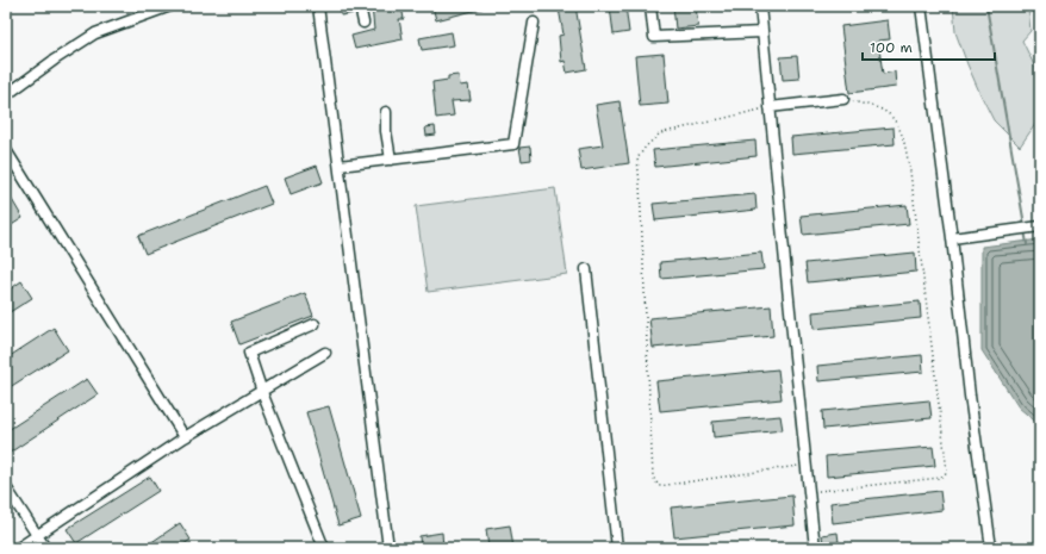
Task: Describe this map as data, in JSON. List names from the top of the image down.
{
  "scale_bar": "100 m"
}
